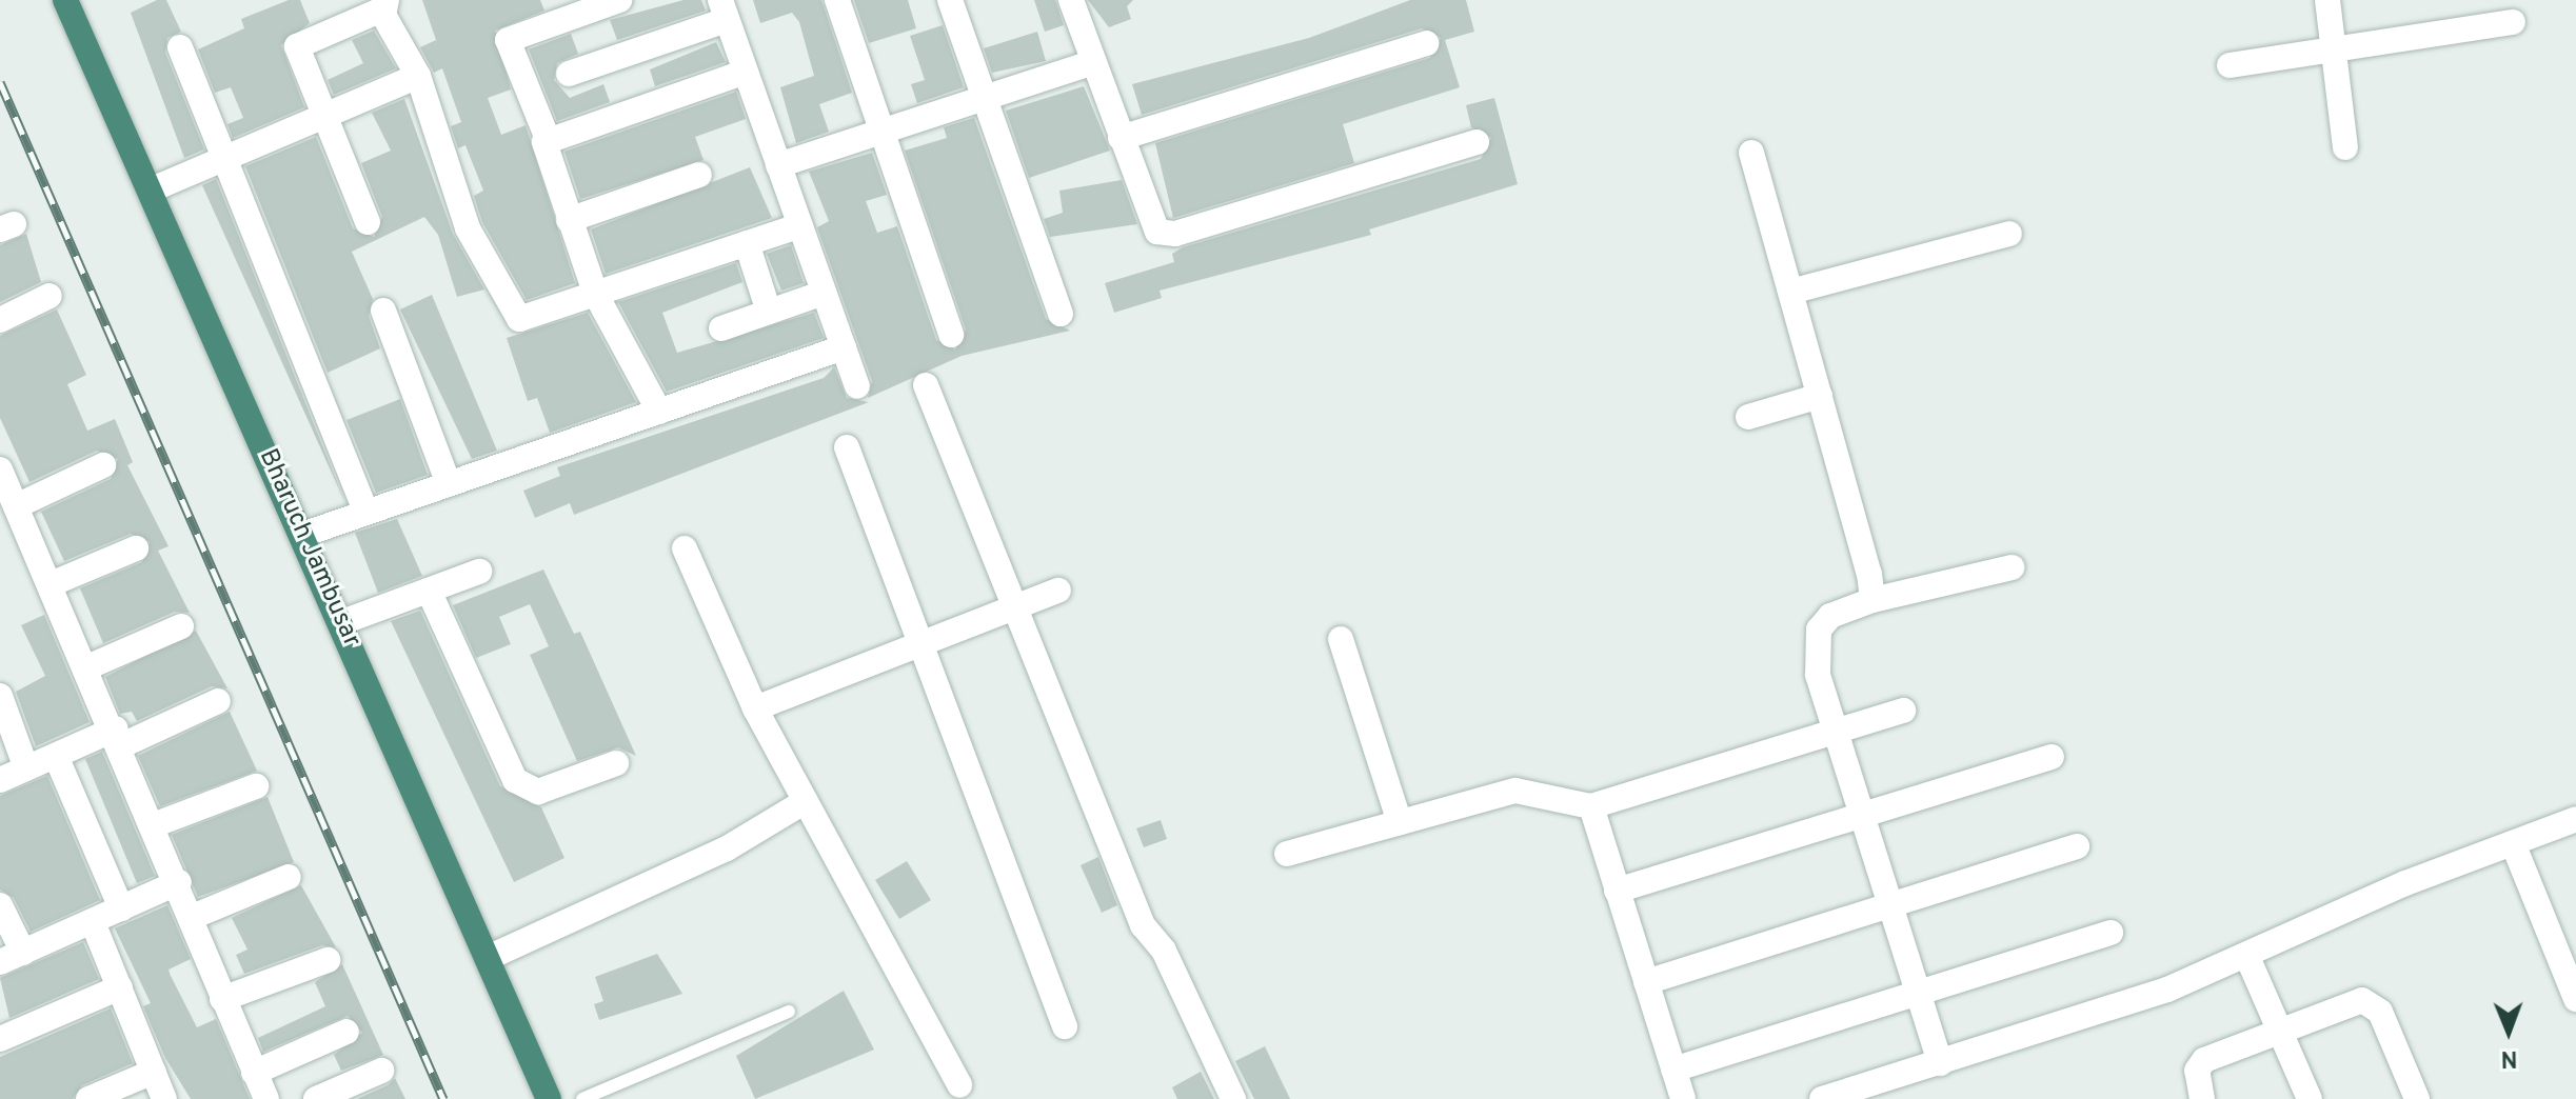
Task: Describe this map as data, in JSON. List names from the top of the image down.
{
  "streets": {
    "highway": ["Bharuch Jambusar"]
  },
  "north": "bottom"
}
